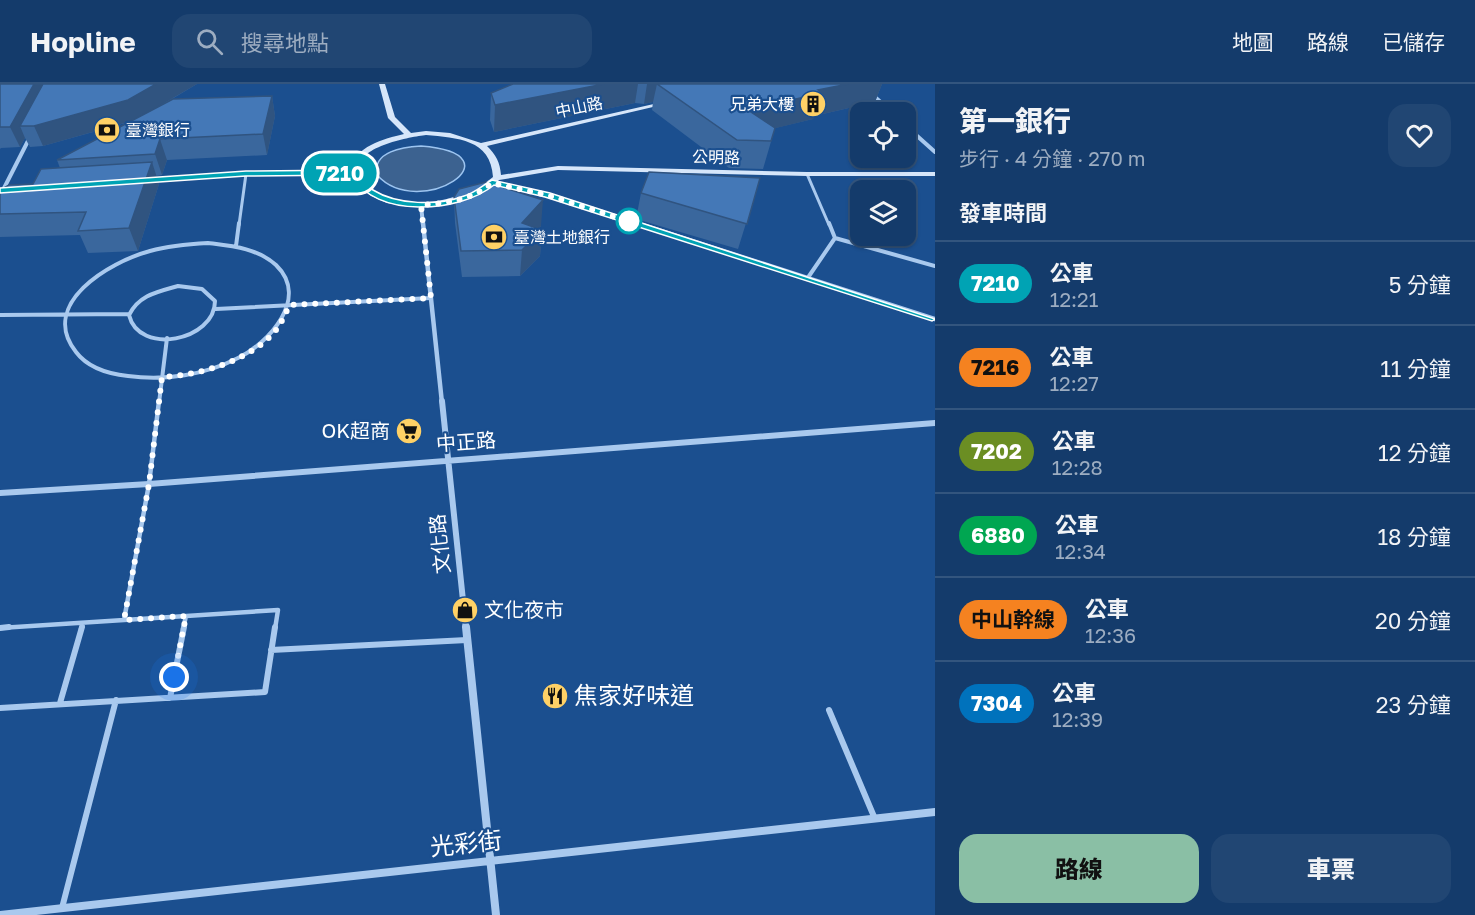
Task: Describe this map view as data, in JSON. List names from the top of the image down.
{
  "streets": {
    "street": [
      "中山路",
      "公明路",
      "中正路",
      "文化路",
      "光彩街"
    ]
  },
  "crossings": [
    ["中正路", "文化路"],
    ["文化路", "光彩街"]
  ],
  "places": {
    "building": ["兄弟大樓"],
    "bank": ["臺灣銀行", "臺灣土地銀行"],
    "supermarket": ["OK超商"],
    "shop": ["文化夜市"],
    "restaurant": ["焦家好味道"]
  },
  "lines": ["bus line 7210"],
  "page": {
    "header": "Hopline",
    "search": "搜尋地點",
    "nav": ["地圖", "路線", "已儲存"],
    "on_map": "7210",
    "heading": [
      ["第一銀行", "步行 · 4 分鐘 · 270 m"],
      "發車時間"
    ],
    "list": [
      {
        "mark": "7210",
        "name": "公車",
        "note": "12:21",
        "value": "5 分鐘"
      },
      {
        "mark": "7216",
        "name": "公車",
        "note": "12:27",
        "value": "11 分鐘"
      },
      {
        "mark": "7202",
        "name": "公車",
        "note": "12:28",
        "value": "12 分鐘"
      },
      {
        "mark": "6880",
        "name": "公車",
        "note": "12:34",
        "value": "18 分鐘"
      },
      {
        "mark": "中山幹線",
        "name": "公車",
        "note": "12:36",
        "value": "20 分鐘"
      },
      {
        "mark": "7304",
        "name": "公車",
        "note": "12:39",
        "value": "23 分鐘"
      }
    ],
    "buttons": ["路線", "車票"]
  }
}
